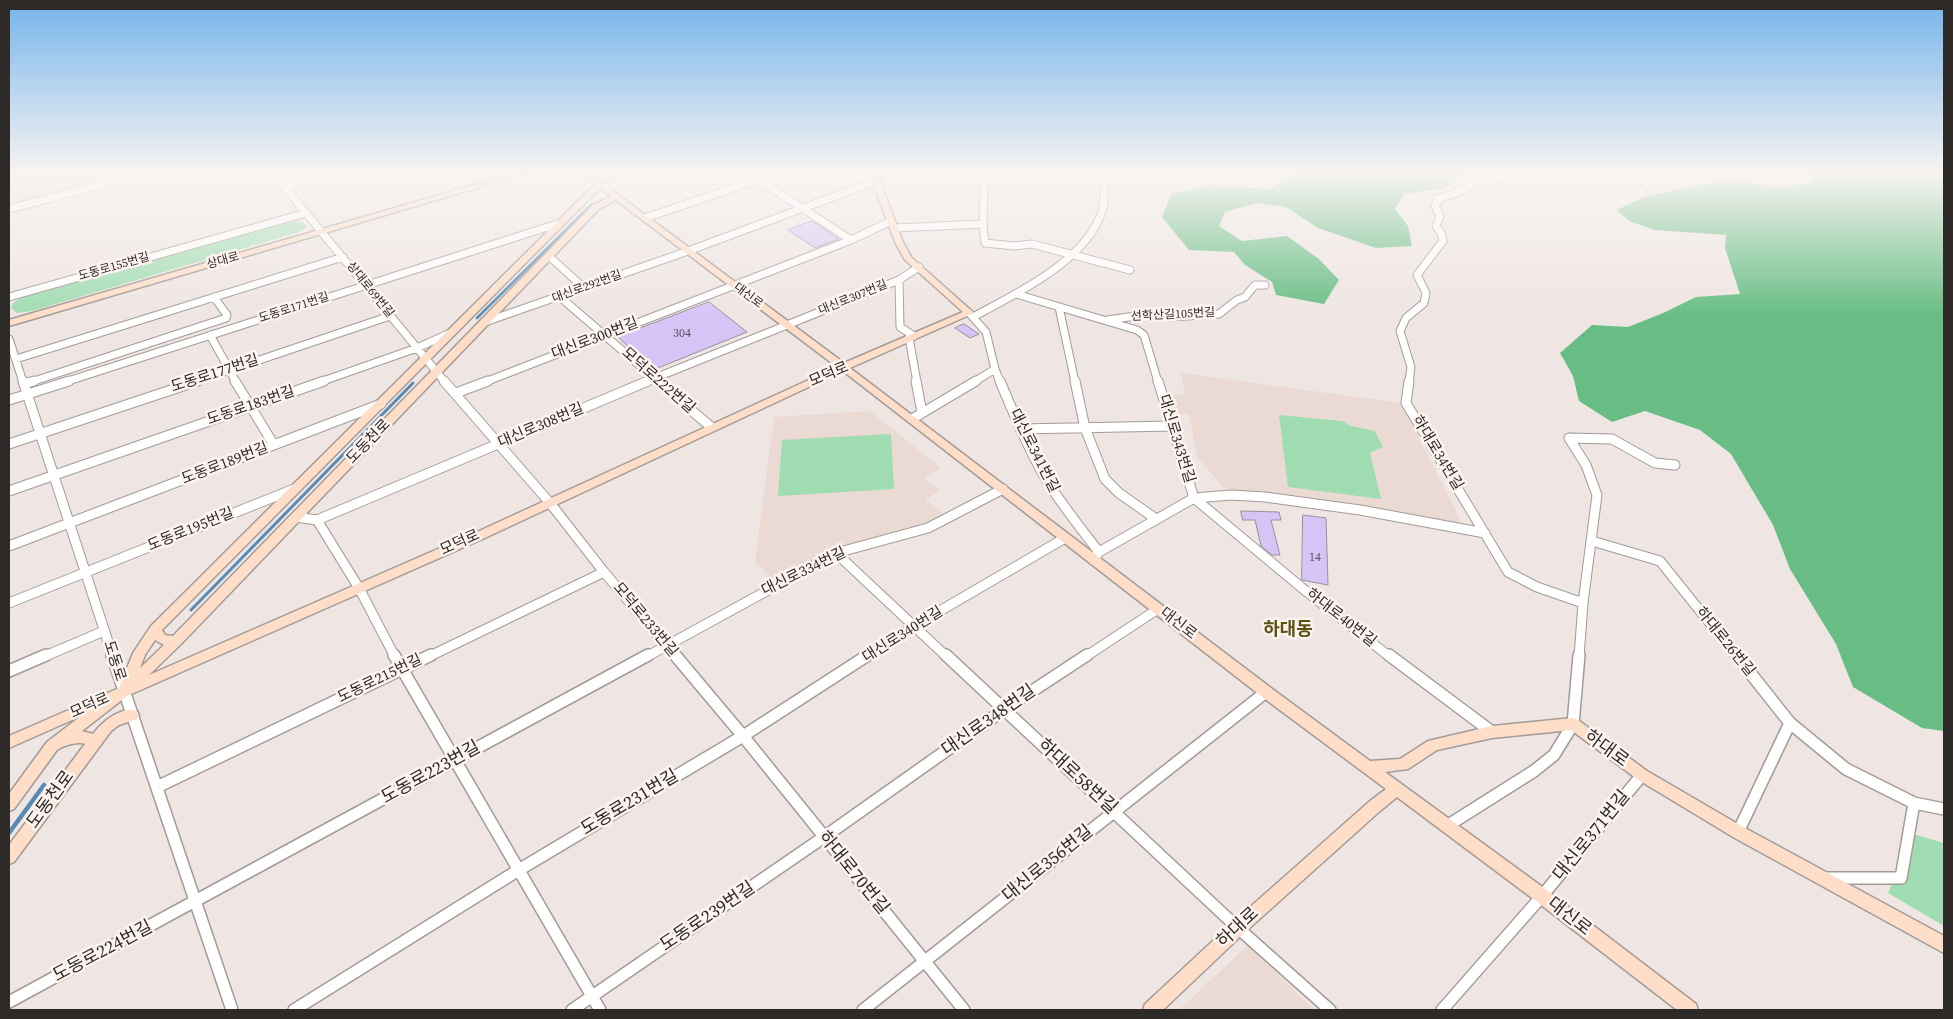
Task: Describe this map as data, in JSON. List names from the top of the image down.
{
  "streets": {
    "street": [
      "상대로",
      "도동로155번길",
      "대신로292번길",
      "상대로69번길",
      "대신로",
      "대신로307번길",
      "도동로171번길",
      "선학산길105번길",
      "대신로300번길",
      "도동로177번길",
      "모덕로",
      "모덕로222번길",
      "도동로183번길",
      "대신로308번길",
      "대신로343번길",
      "도동천로",
      "대신로341번길",
      "하대로34번길",
      "도동로189번길",
      "도동로195번길",
      "대신로334번길",
      "하대로40번길",
      "모덕로233번길",
      "대신로340번길",
      "하대로26번길",
      "도동로",
      "도동로215번길",
      "대신로348번길",
      "하대로",
      "도동로223번길",
      "하대로58번길",
      "도동로231번길",
      "대신로371번길",
      "대신로356번길",
      "하대로70번길",
      "도동로239번길",
      "도동로224번길"
    ]
  },
  "crossings": [
    ["상대로", "상대로69번길"],
    ["대신로292번길", "대신로"],
    ["대신로292번길", "모덕로222번길"],
    ["대신로292번길", "도동천로"],
    ["상대로69번길", "도동로171번길"],
    ["상대로69번길", "대신로300번길"],
    ["상대로69번길", "도동로177번길"],
    ["상대로69번길", "도동로183번길"],
    ["상대로69번길", "대신로308번길"],
    ["상대로69번길", "도동천로"],
    ["상대로69번길", "모덕로233번길"],
    ["대신로", "대신로307번길"],
    ["대신로", "대신로300번길"],
    ["대신로", "모덕로"],
    ["대신로", "대신로308번길"],
    ["대신로", "대신로343번길"],
    ["대신로", "대신로341번길"],
    ["대신로", "대신로334번길"],
    ["대신로", "대신로340번길"],
    ["대신로", "대신로348번길"],
    ["대신로", "하대로"],
    ["대신로", "대신로371번길"],
    ["대신로", "대신로356번길"],
    ["대신로307번길", "대신로308번길"],
    ["도동로171번길", "도동천로"],
    ["도동로171번길", "도동로"],
    ["선학산길105번길", "대신로343번길"],
    ["대신로300번길", "모덕로222번길"],
    ["도동로177번길", "도동로"],
    ["모덕로", "모덕로222번길"],
    ["모덕로", "도동천로"],
    ["모덕로", "대신로341번길"],
    ["모덕로", "모덕로233번길"],
    ["모덕로", "도동로"],
    ["모덕로222번길", "대신로308번길"],
    ["도동로183번길", "도동로"],
    ["대신로308번길", "모덕로233번길"],
    ["대신로343번길", "대신로341번길"],
    ["대신로343번길", "하대로40번길"],
    ["도동천로", "도동로189번길"],
    ["도동천로", "도동로195번길"],
    ["도동천로", "도동로"],
    ["도동로189번길", "도동로"],
    ["도동로195번길", "도동로"],
    ["대신로334번길", "모덕로233번길"],
    ["대신로334번길", "도동로223번길"],
    ["대신로334번길", "하대로58번길"],
    ["하대로40번길", "하대로"],
    ["모덕로233번길", "대신로340번길"],
    ["모덕로233번길", "도동로215번길"],
    ["모덕로233번길", "도동로223번길"],
    ["모덕로233번길", "도동로231번길"],
    ["모덕로233번길", "하대로70번길"],
    ["대신로340번길", "하대로58번길"],
    ["대신로340번길", "도동로231번길"],
    ["대신로340번길", "하대로70번길"],
    ["하대로26번길", "하대로"],
    ["도동로", "도동로215번길"],
    ["도동로", "도동로223번길"],
    ["도동로", "도동로224번길"],
    ["대신로348번길", "하대로58번길"],
    ["대신로348번길", "하대로70번길"],
    ["대신로348번길", "도동로239번길"],
    ["하대로", "하대로58번길"],
    ["하대로", "대신로371번길"],
    ["도동로223번길", "도동로224번길"],
    ["하대로58번길", "대신로356번길"],
    ["도동로231번길", "하대로70번길"],
    ["대신로356번길", "하대로70번길"],
    ["하대로70번길", "도동로239번길"]
  ],
  "districts": ["하대동"],
  "house_numbers": ["304", "14"]
}
